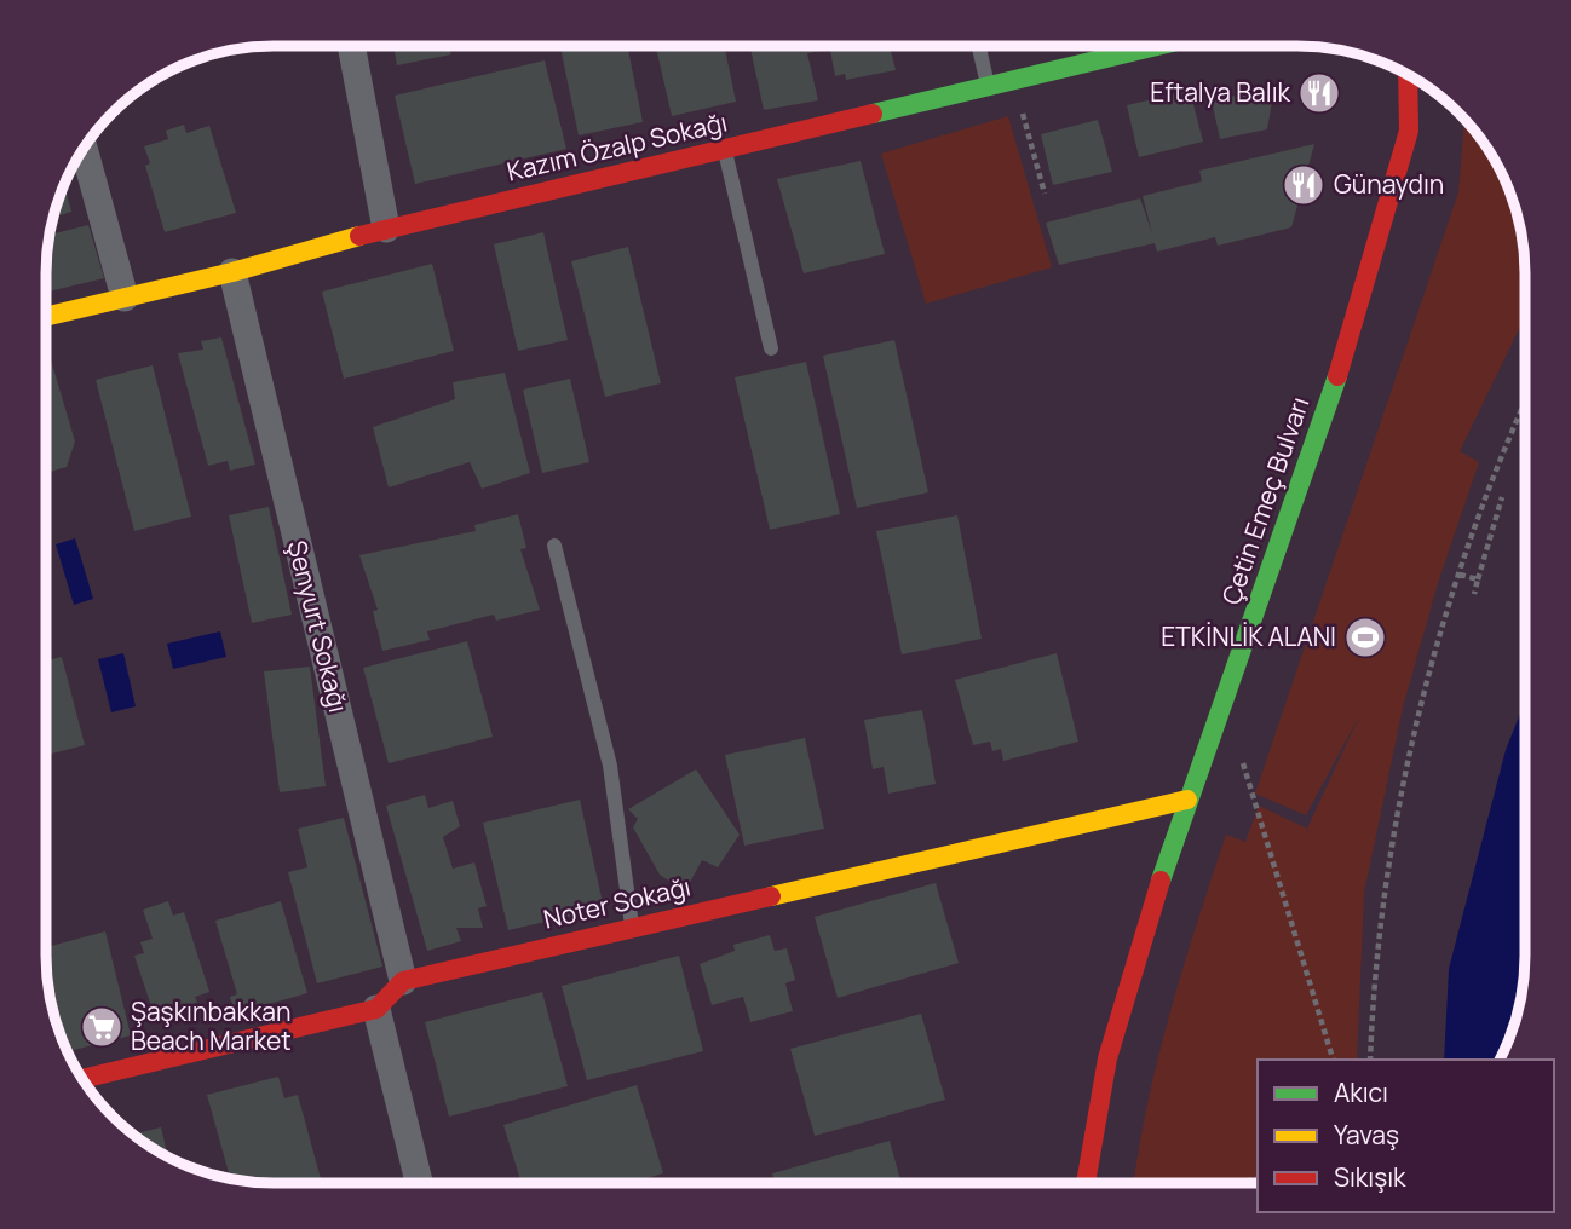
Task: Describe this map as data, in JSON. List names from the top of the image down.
{
  "streets": {
    "street": [
      "Kazım Özalp Sokağı",
      "Çetin Emeç Bulvarı",
      "Şenyurt Sokağı",
      "Noter Sokağı"
    ]
  },
  "crossings": [
    ["Kazım Özalp Sokağı", "Şenyurt Sokağı"],
    ["Çetin Emeç Bulvarı", "Noter Sokağı"],
    ["Şenyurt Sokağı", "Noter Sokağı"]
  ],
  "places": {
    "restaurant": ["Eftalya Balık", "Günaydın"],
    "sports": ["ETKİNLİK ALANI"],
    "supermarket": ["Şaşkınbakkan Beach Market"]
  },
  "legend": ["Akıcı", "Yavaş", "Sıkışık"]
}
